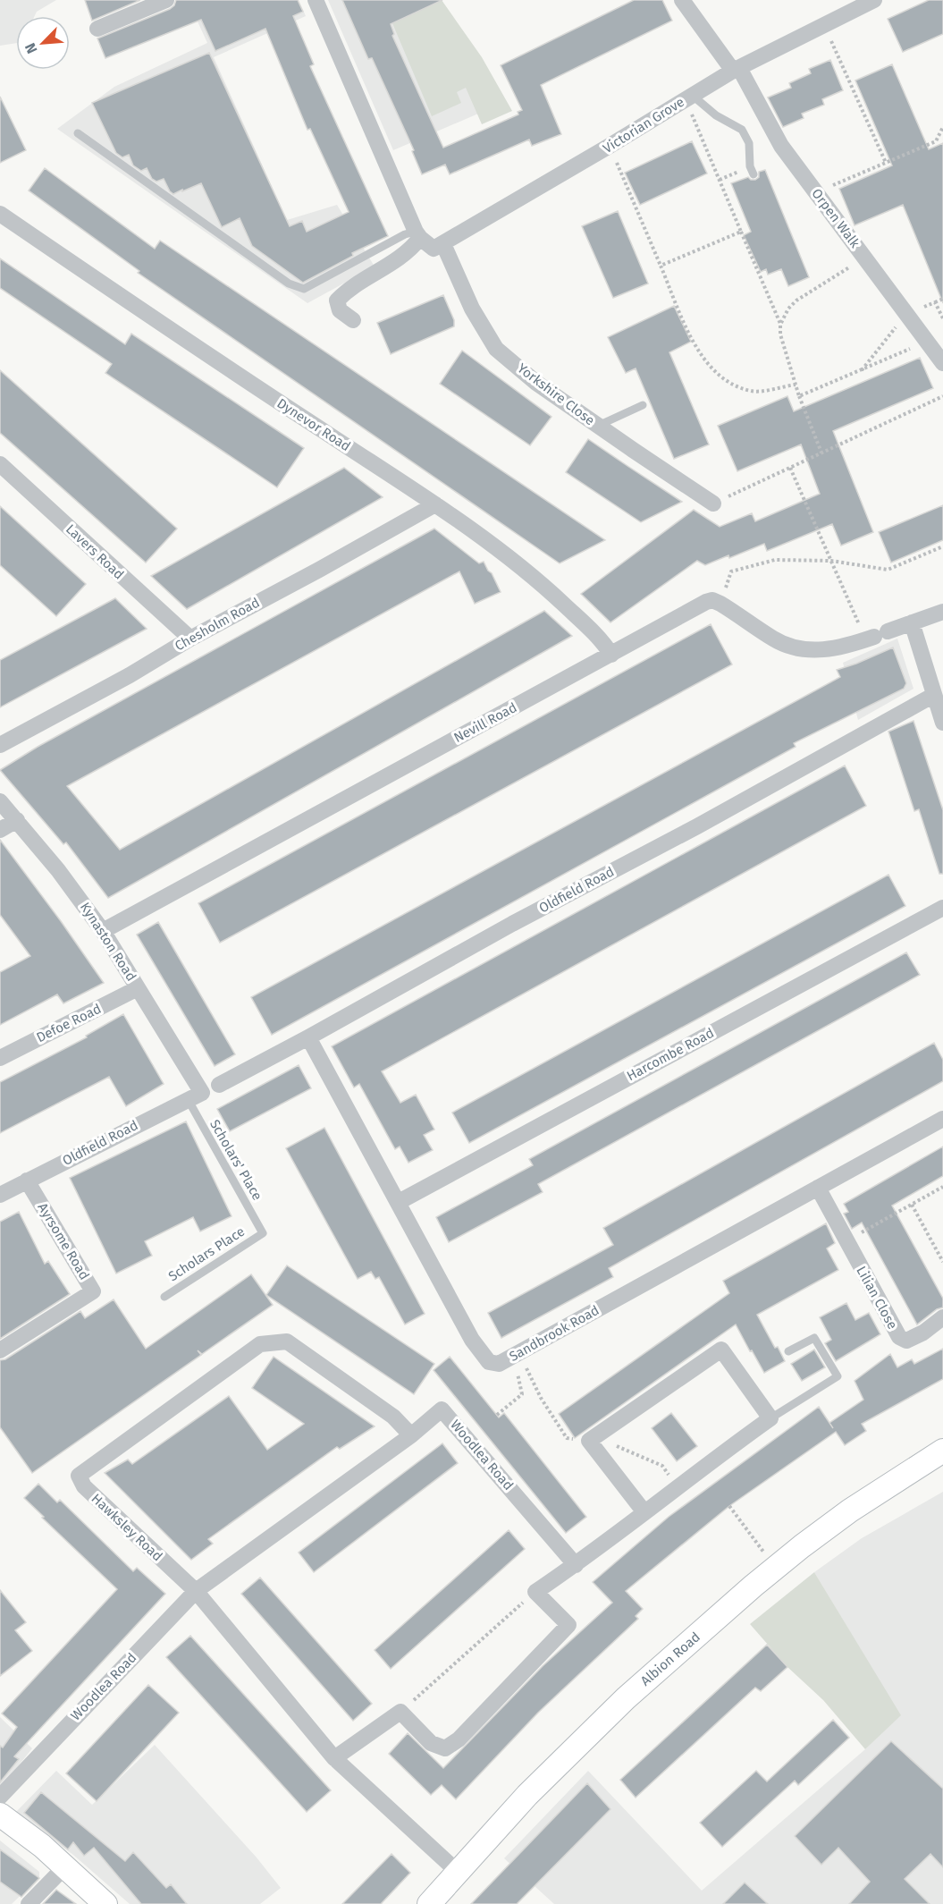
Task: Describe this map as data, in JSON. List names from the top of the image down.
{
  "streets": {
    "main road": ["Albion Road"],
    "street": [
      "Victorian Grove",
      "Orpen Walk",
      "Yorkshire Close",
      "Dynevor Road",
      "Lavers Road",
      "Chesholm Road",
      "Nevill Road",
      "Oldfield Road",
      "Kynaston Road",
      "Defoe Road",
      "Harcombe Road",
      "Ayrsome Road",
      "Lilian Close",
      "Sandbrook Road",
      "Woodlea Road",
      "Hawksley Road"
    ],
    "lane": ["Scholars' Place", "Scholars Place"]
  },
  "crossings": [
    ["Victorian Grove", "Orpen Walk"],
    ["Victorian Grove", "Yorkshire Close"],
    ["Dynevor Road", "Chesholm Road"],
    ["Dynevor Road", "Nevill Road"],
    ["Lavers Road", "Chesholm Road"],
    ["Nevill Road", "Kynaston Road"],
    ["Oldfield Road", "Kynaston Road"],
    ["Oldfield Road", "Scholars' Place"],
    ["Oldfield Road", "Ayrsome Road"],
    ["Oldfield Road", "Sandbrook Road"],
    ["Kynaston Road", "Defoe Road"],
    ["Kynaston Road", "Scholars' Place"],
    ["Harcombe Road", "Sandbrook Road"],
    ["Scholars' Place", "Scholars Place"],
    ["Lilian Close", "Sandbrook Road"],
    ["Woodlea Road", "Hawksley Road"],
    ["Hawksley Road", "Albion Road"]
  ],
  "north": "bottom left"
}
